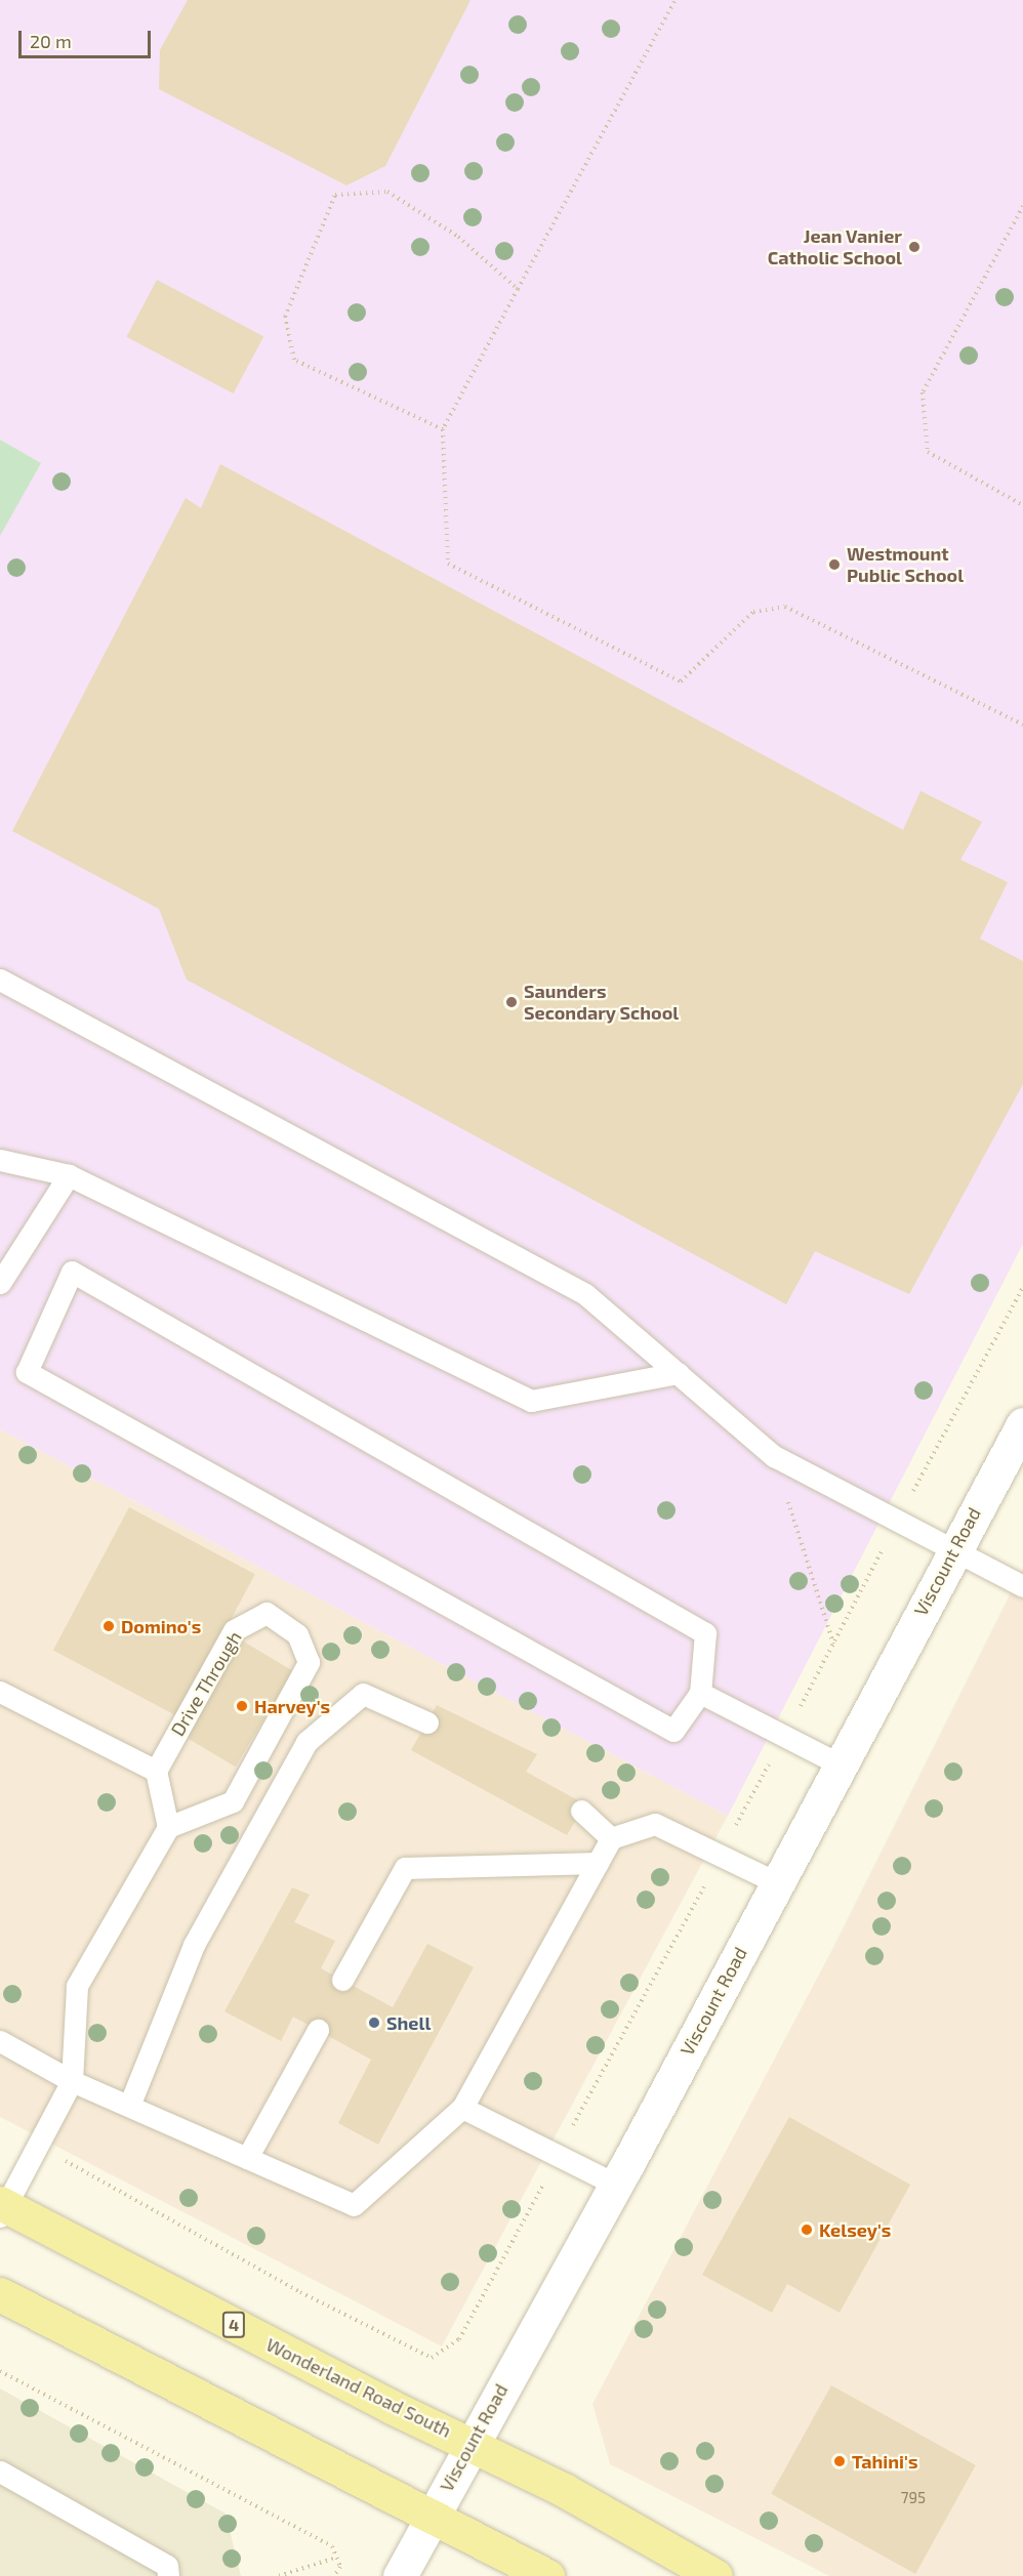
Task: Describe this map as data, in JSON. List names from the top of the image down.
{
  "streets": {
    "main road": ["4", "Wonderland Road South"],
    "street": ["Viscount Road"],
    "lane": ["Drive Through"]
  },
  "crossings": [
    ["Viscount Road", "Wonderland Road South"]
  ],
  "places": [
    "Jean Vanier Catholic School",
    "Westmount Public School",
    "Saunders Secondary School",
    "Domino's",
    "Harvey's",
    "Shell",
    "Kelsey's",
    "Tahini's"
  ],
  "house_numbers": ["795"],
  "scale_bar": "20 m"
}
